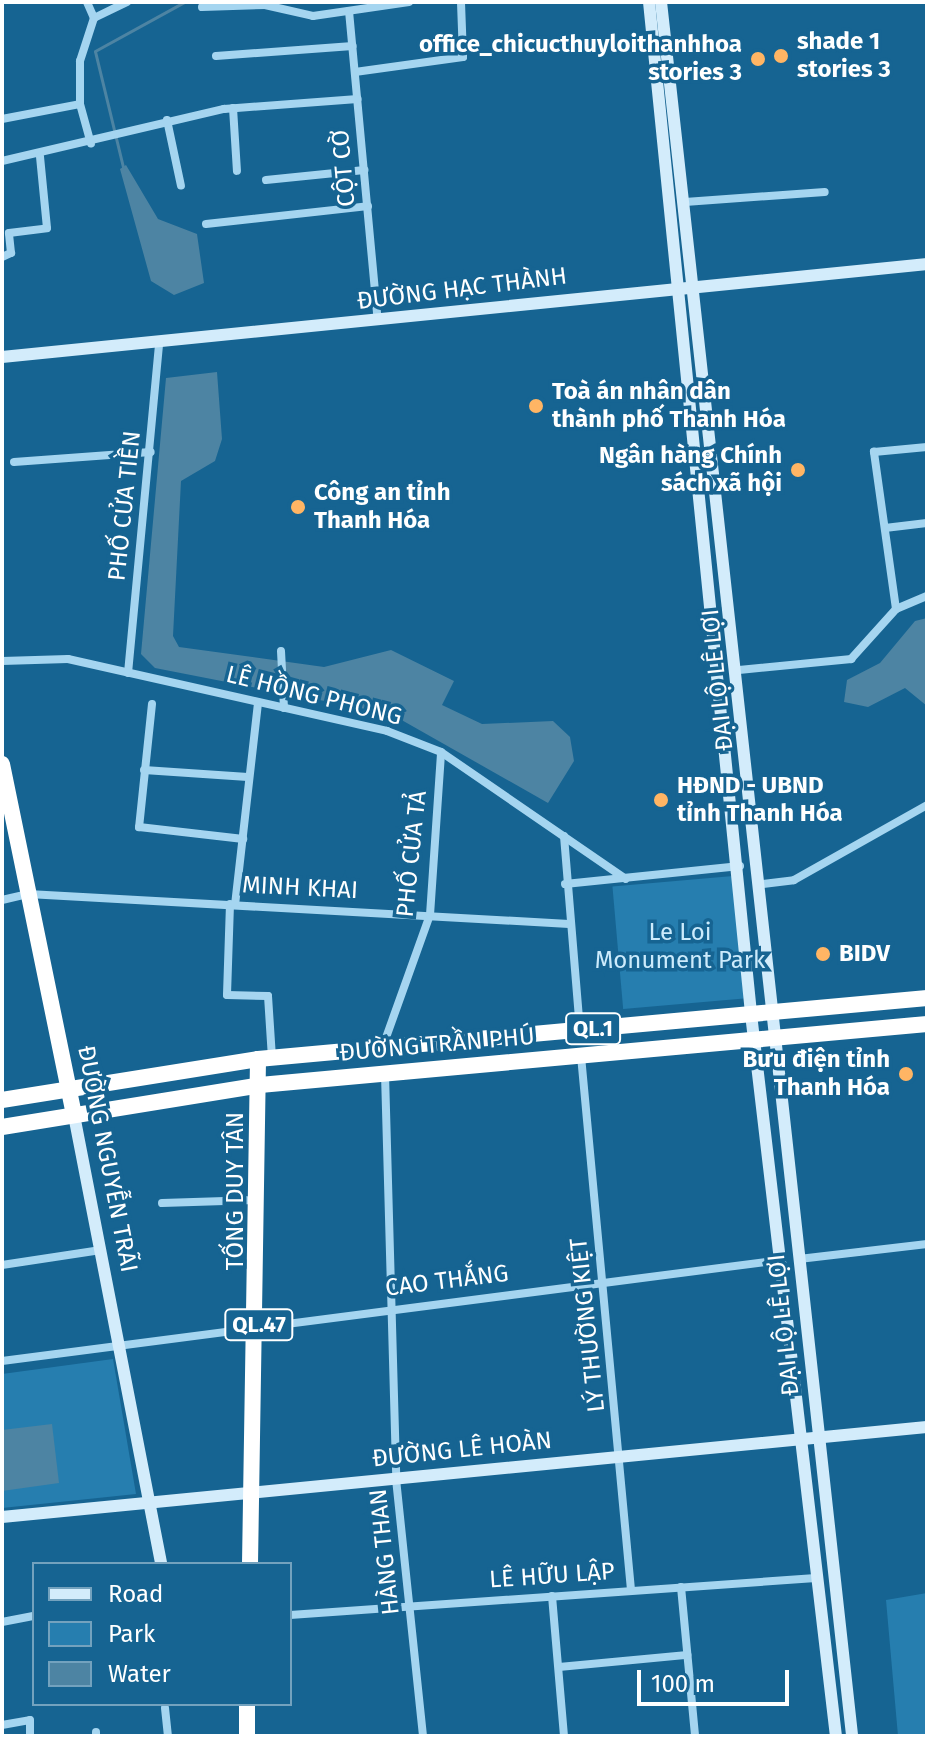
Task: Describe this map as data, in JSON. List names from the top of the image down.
{
  "streets": {
    "highway": [
      "QL.1",
      "ĐƯỜNG TRẦN PHÚ",
      "ĐƯỜNG NGUYỄN TRÃI",
      "TỐNG DUY TÂN",
      "QL.47"
    ],
    "main road": ["ĐƯỜNG HẠC THÀNH", "ĐẠI LỘ LÊ LỢI", "ĐƯỜNG LÊ HOÀN"],
    "street": [
      "CỘT CỜ",
      "PHỐ CỬA TIỀN",
      "LÊ HỒNG PHONG",
      "PHỐ CỬA TẢ",
      "MINH KHAI",
      "CAO THẮNG",
      "LÝ THƯỜNG KIỆT",
      "HÀNG THAN",
      "LÊ HỮU LẬP"
    ]
  },
  "crossings": [
    ["CỘT CỜ", "ĐƯỜNG HẠC THÀNH"],
    ["ĐƯỜNG HẠC THÀNH", "PHỐ CỬA TIỀN"],
    ["ĐƯỜNG HẠC THÀNH", "ĐẠI LỘ LÊ LỢI"],
    ["PHỐ CỬA TIỀN", "LÊ HỒNG PHONG"],
    ["ĐẠI LỘ LÊ LỢI", "ĐƯỜNG TRẦN PHÚ"],
    ["ĐẠI LỘ LÊ LỢI", "CAO THẮNG"],
    ["ĐẠI LỘ LÊ LỢI", "ĐƯỜNG LÊ HOÀN"],
    ["ĐẠI LỘ LÊ LỢI", "LÊ HỮU LẬP"],
    ["LÊ HỒNG PHONG", "PHỐ CỬA TẢ"],
    ["PHỐ CỬA TẢ", "MINH KHAI"],
    ["PHỐ CỬA TẢ", "ĐƯỜNG TRẦN PHÚ"],
    ["MINH KHAI", "ĐƯỜNG NGUYỄN TRÃI"],
    ["ĐƯỜNG TRẦN PHÚ", "ĐƯỜNG NGUYỄN TRÃI"],
    ["ĐƯỜNG TRẦN PHÚ", "TỐNG DUY TÂN"],
    ["ĐƯỜNG TRẦN PHÚ", "LÝ THƯỜNG KIỆT"],
    ["ĐƯỜNG TRẦN PHÚ", "HÀNG THAN"],
    ["ĐƯỜNG NGUYỄN TRÃI", "CAO THẮNG"],
    ["ĐƯỜNG NGUYỄN TRÃI", "ĐƯỜNG LÊ HOÀN"],
    ["TỐNG DUY TÂN", "CAO THẮNG"],
    ["TỐNG DUY TÂN", "ĐƯỜNG LÊ HOÀN"],
    ["CAO THẮNG", "LÝ THƯỜNG KIỆT"],
    ["CAO THẮNG", "HÀNG THAN"],
    ["LÝ THƯỜNG KIỆT", "ĐƯỜNG LÊ HOÀN"],
    ["LÝ THƯỜNG KIỆT", "LÊ HỮU LẬP"],
    ["ĐƯỜNG LÊ HOÀN", "HÀNG THAN"],
    ["HÀNG THAN", "LÊ HỮU LẬP"]
  ],
  "parks": ["Le Loi Monument Park"],
  "places": [
    "shade 1 stories 3",
    "office_chicucthuyloithanhhoa stories 3",
    "Toà án nhân dân thành phố Thanh Hóa",
    "Ngân hàng Chính sách xã hội",
    "Công an tỉnh Thanh Hóa",
    "HĐND - UBND tỉnh Thanh Hóa",
    "BIDV",
    "Bưu điện tỉnh Thanh Hóa"
  ],
  "legend": ["Road", "Park", "Water"],
  "scale_bar": "100 m"
}
